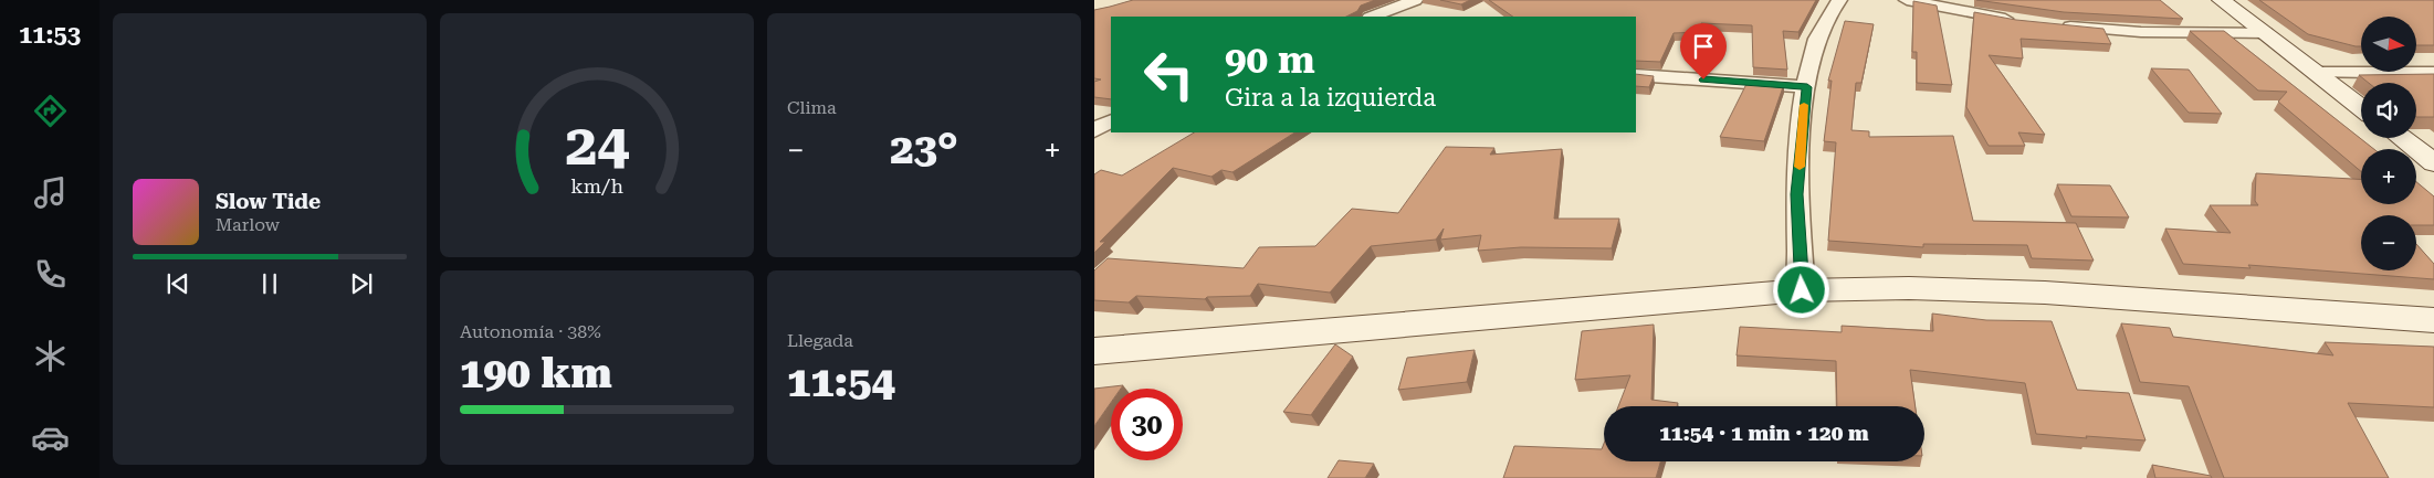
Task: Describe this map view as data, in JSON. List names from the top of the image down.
{
  "north": "right",
  "page": {
    "tabs": "11:53",
    "tile": [
      "Clima",
      ["Autonomía · 38%", "190 km"],
      ["Llegada", "11:54"]
    ],
    "map_buttons": ["+", "−"],
    "turn": ["90 m", "Gira a la izquierda"],
    "heat": ["−", "23°", "+"],
    "song": ["Slow Tide", "Marlow"],
    "limit": "30",
    "trip": "11:54 · 1 min · 120 m",
    "gauge": ["24", "km/h"]
  }
}
